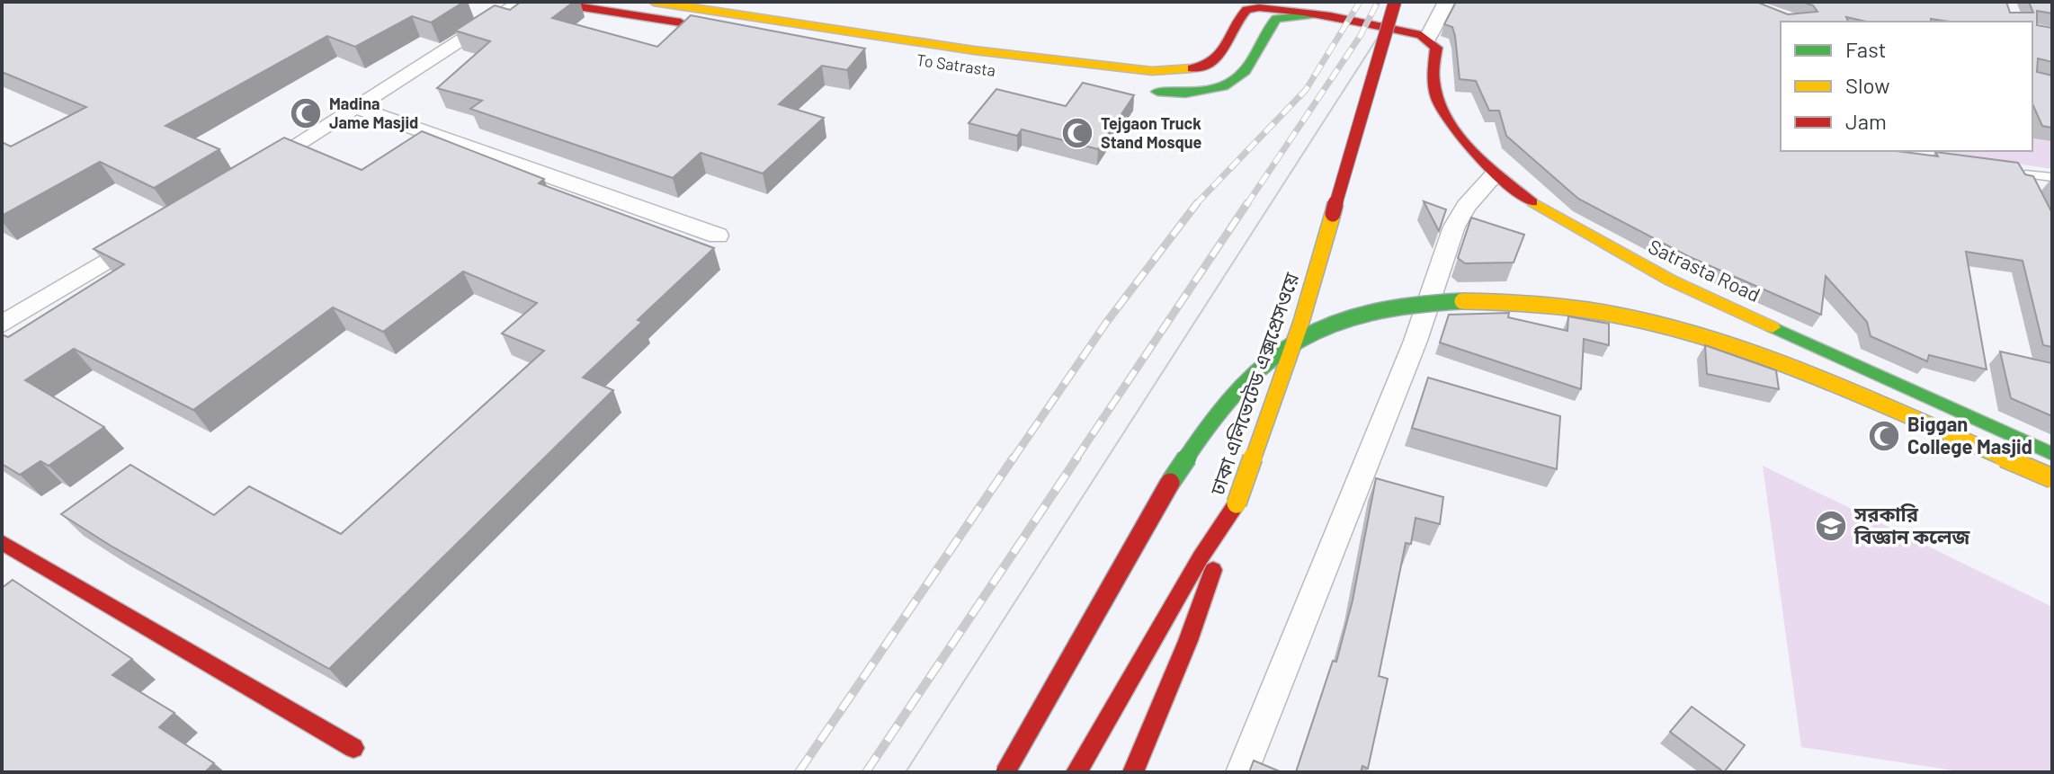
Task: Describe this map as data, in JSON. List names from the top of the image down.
{
  "streets": {
    "main road": ["Satrasta Road", "ঢাকা এলিভেটেড এক্সপ্রেসওয়ে"]
  },
  "places": {
    "mosque": ["Madina Jame Masjid", "Tejgaon Truck Stand Mosque", "Biggan College Masjid"],
    "school or university": ["সরকারি বিজ্ঞান কলেজ"]
  },
  "legend": ["Fast", "Slow", "Jam"]
}
